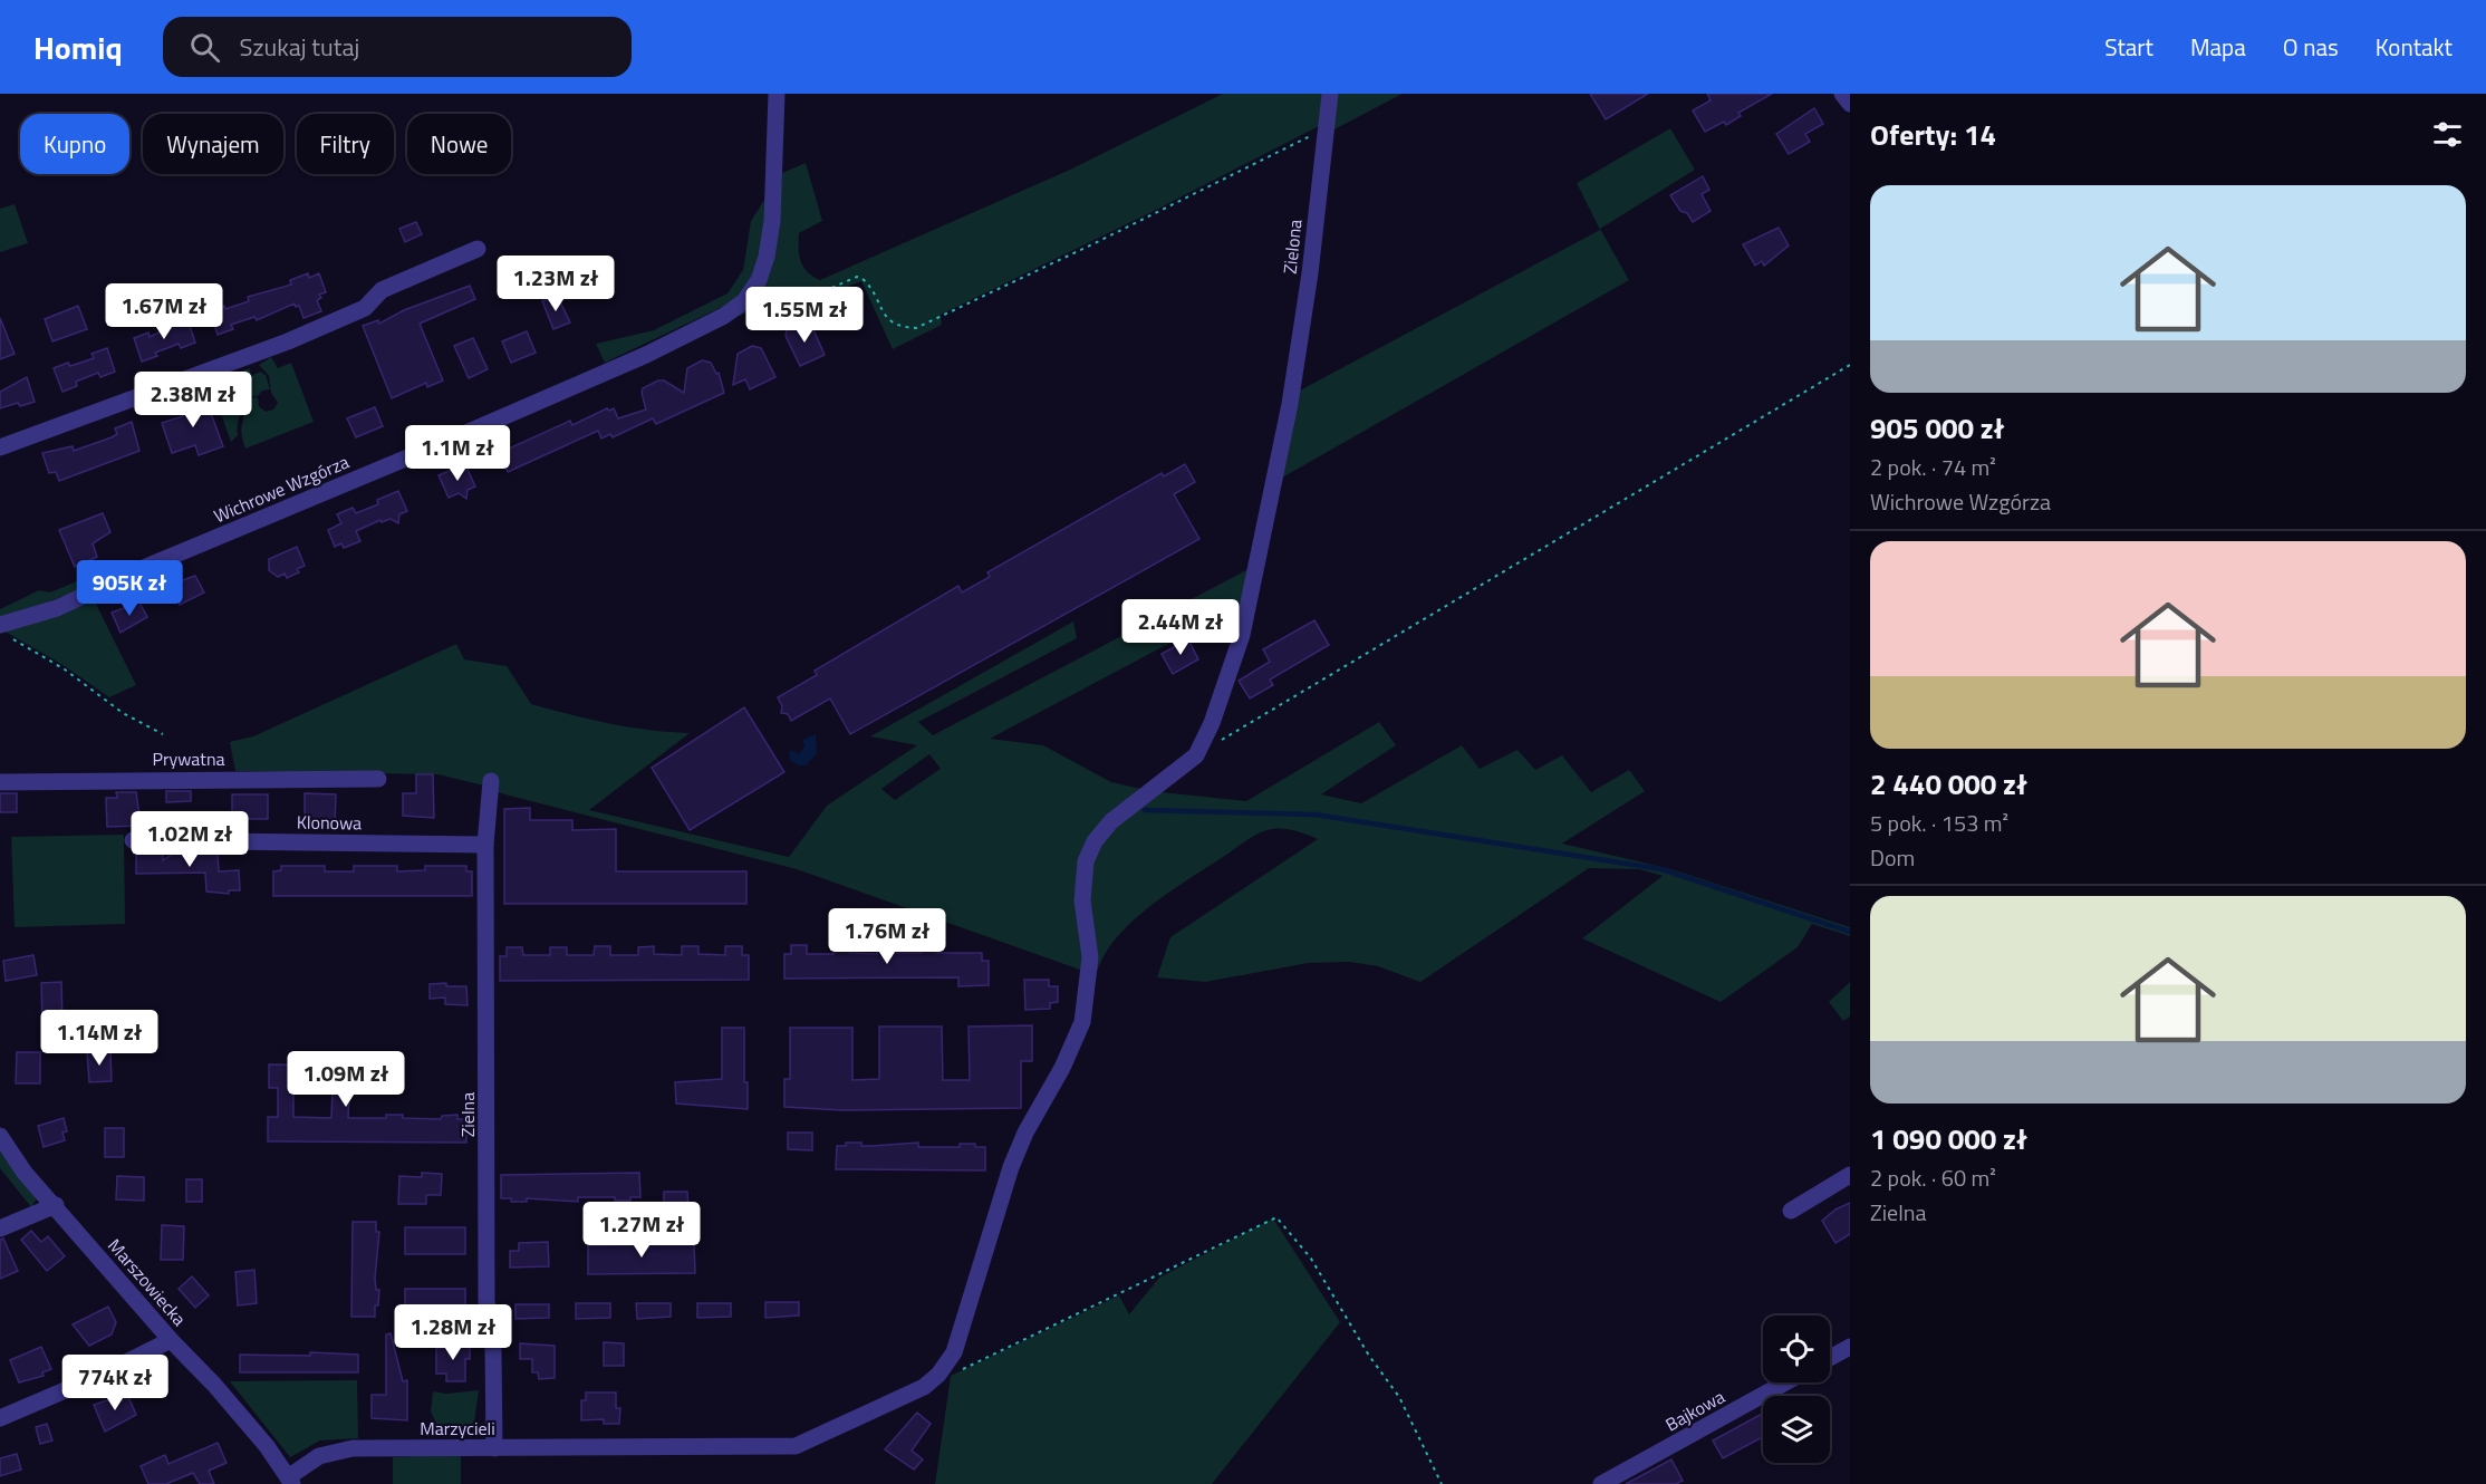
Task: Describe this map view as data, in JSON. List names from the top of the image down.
{
  "streets": {
    "street": [
      "Zielona",
      "Wichrowe Wzgórza",
      "Prywatna",
      "Klonowa",
      "Zielna",
      "Marszowiecka",
      "Bajkowa",
      "Marzycieli"
    ]
  },
  "crossings": [
    ["Zielona", "Marzycieli"],
    ["Klonowa", "Zielna"],
    ["Zielna", "Marzycieli"],
    ["Marszowiecka", "Marzycieli"]
  ],
  "page": {
    "header": "Homiq",
    "search": "Szukaj tutaj",
    "nav": [
      "Start",
      "Mapa",
      "O nas",
      "Kontakt"
    ],
    "heading": "Oferty: 14",
    "chip": [
      "Kupno",
      "Wynajem",
      "Filtry",
      "Nowe"
    ],
    "list": [
      {
        "name": "905 000 zł",
        "note": "2 pok. · 74 m² · Wichrowe Wzgórza"
      },
      {
        "name": "2 440 000 zł",
        "note": "5 pok. · 153 m² · Dom"
      },
      {
        "name": "1 090 000 zł",
        "note": "2 pok. · 60 m² · Zielna"
      }
    ],
    "price": [
      "1.23M zł",
      "1.67M zł",
      "1.55M zł",
      "2.38M zł",
      "1.1M zł",
      "905K zł",
      "2.44M zł",
      "1.02M zł",
      "1.76M zł",
      "1.14M zł",
      "1.09M zł",
      "1.27M zł",
      "1.28M zł",
      "774K zł"
    ]
  }
}
